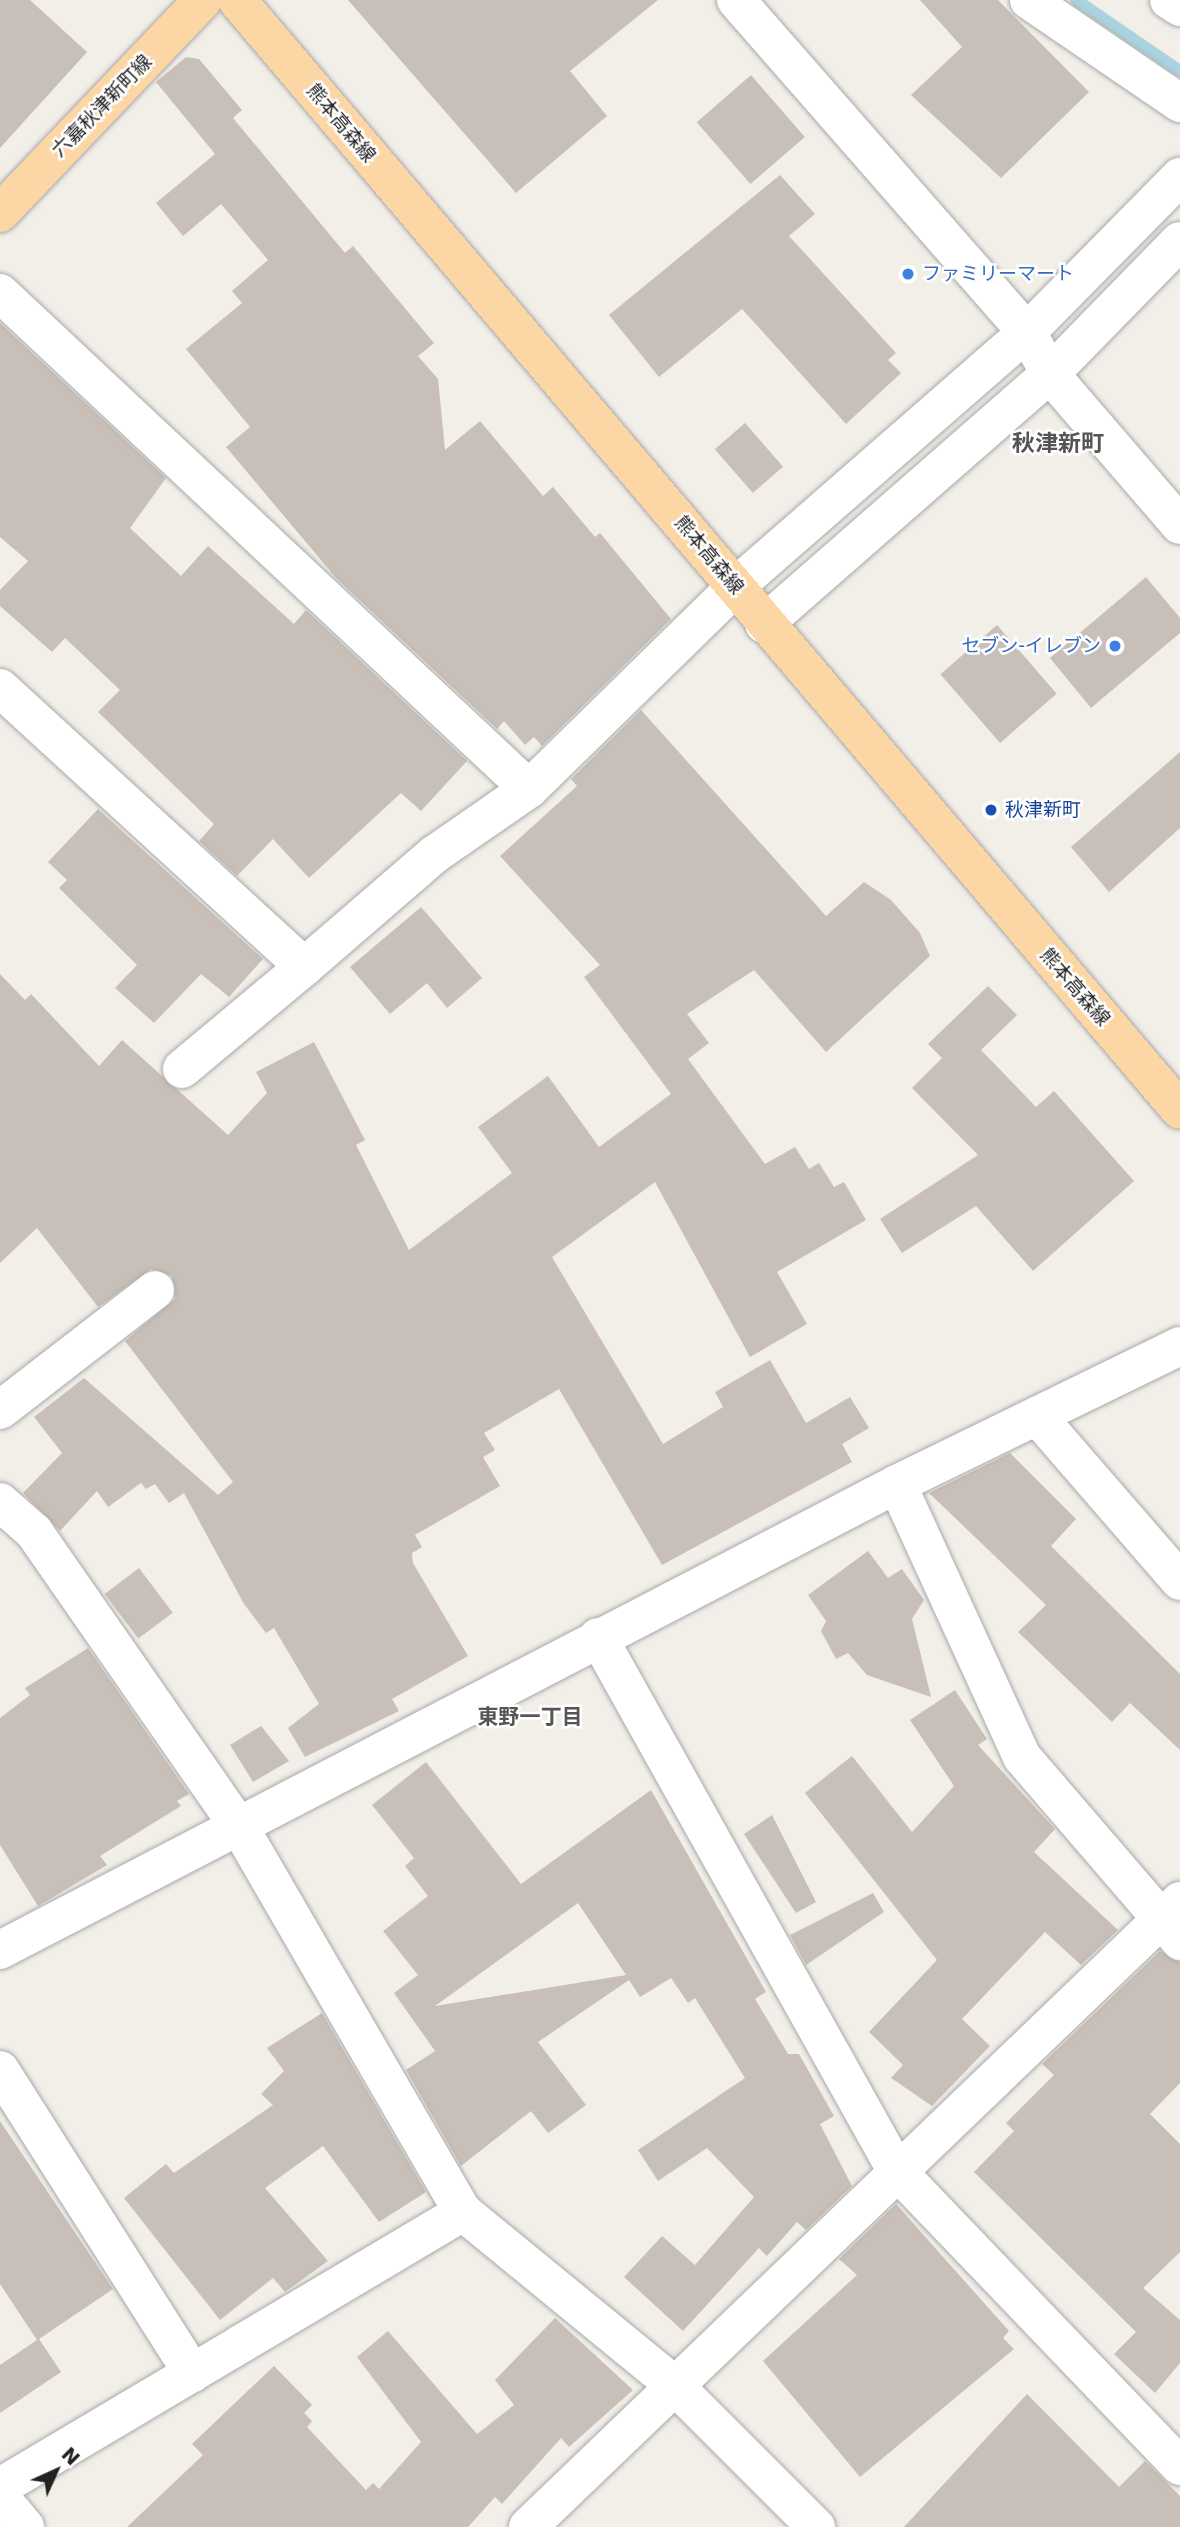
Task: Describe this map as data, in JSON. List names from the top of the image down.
{
  "streets": {
    "main road": ["六嘉秋津新町線", "熊本高森線"]
  },
  "districts": ["秋津新町", "東野一丁目"],
  "places": ["ファミリーマート", "セブン-イレブン", "秋津新町"],
  "north": "top right"
}
